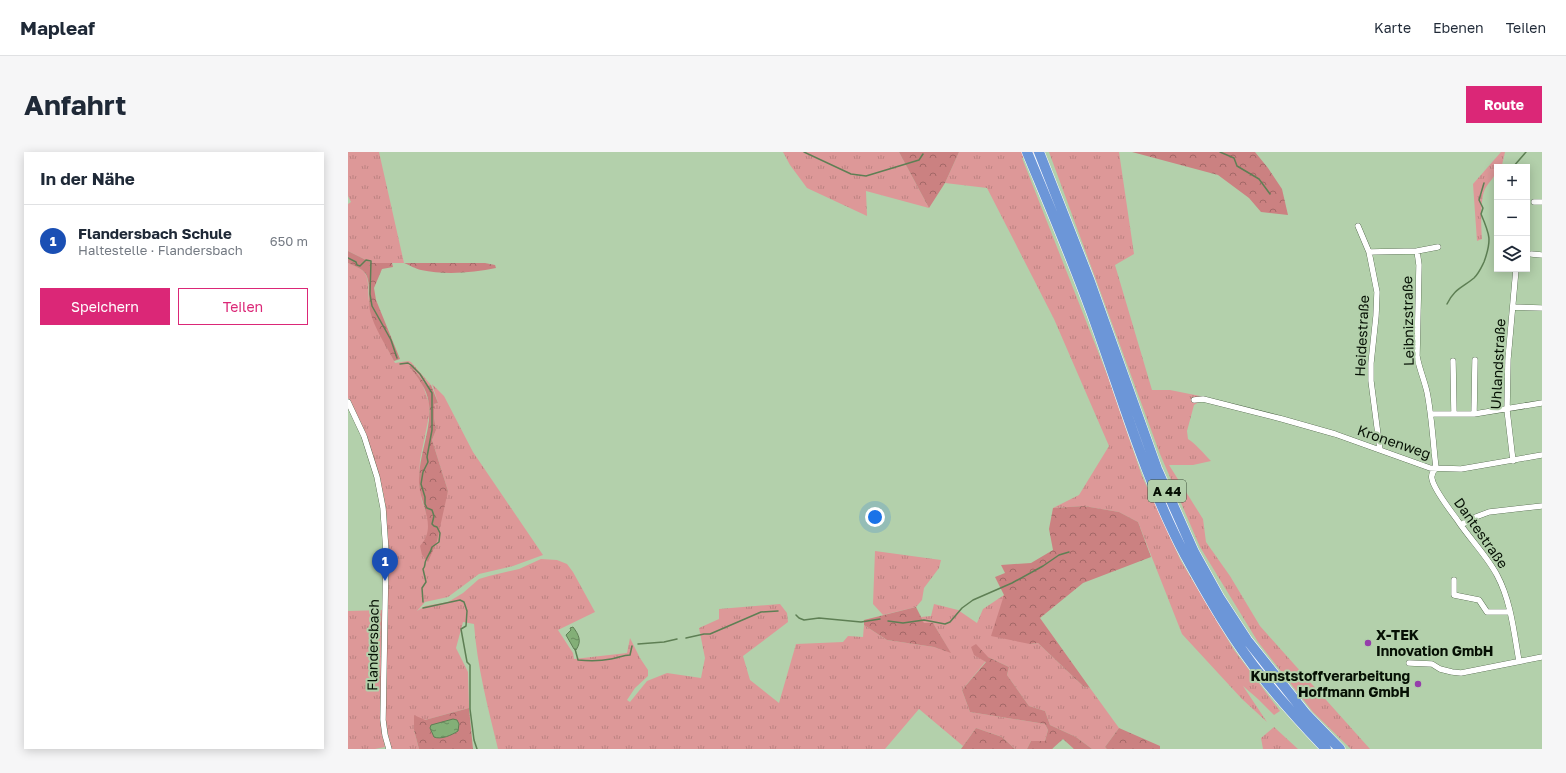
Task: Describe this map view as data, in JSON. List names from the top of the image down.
{
  "streets": {
    "highway": ["A 44"],
    "street": [
      "Leibnizstraße",
      "Heidestraße",
      "Uhlandstraße",
      "Kronenweg",
      "Dantestraße",
      "Flandersbach"
    ]
  },
  "crossings": [
    ["Leibnizstraße", "Kronenweg"],
    ["Leibnizstraße", "Dantestraße"],
    ["Heidestraße", "Kronenweg"],
    ["Uhlandstraße", "Kronenweg"],
    ["Kronenweg", "Dantestraße"]
  ],
  "places": ["X-TEK Innovation GmbH", "Kunststoffverarbeitung Hoffmann GmbH"],
  "page": {
    "header": "Mapleaf",
    "nav": ["Karte", "Ebenen", "Teilen"],
    "buttons": [
      "Route",
      ["Speichern", "Teilen"]
    ],
    "title": "Anfahrt",
    "heading": "In der Nähe",
    "map_buttons": ["+", "−"],
    "list": [
      {
        "mark": "1",
        "name": "Flandersbach Schule",
        "note": "Haltestelle · Flandersbach",
        "value": "650 m"
      }
    ],
    "pins": "1"
  }
}
